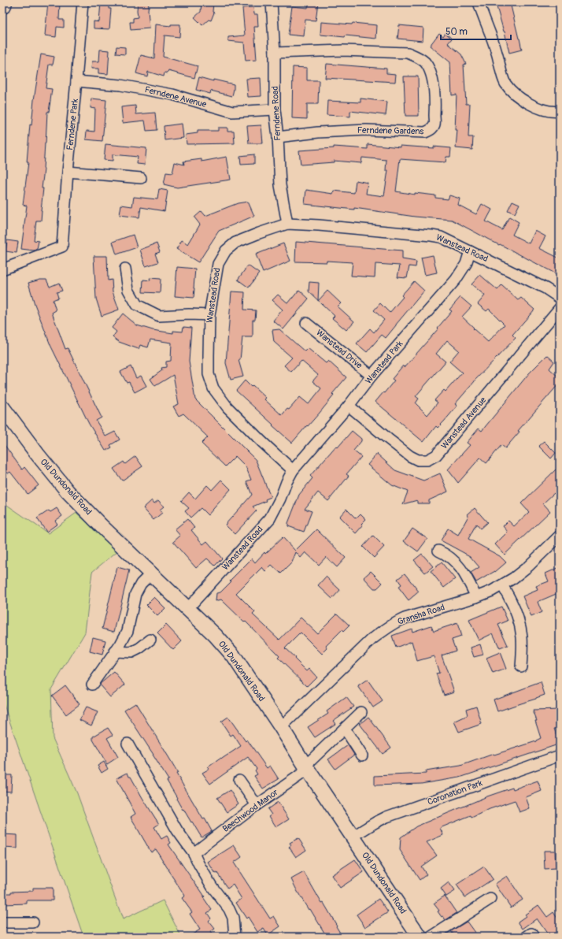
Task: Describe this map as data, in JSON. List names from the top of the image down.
{
  "streets": {
    "street": [
      "Ferndene Avenue",
      "Ferndene Road",
      "Ferndene Park",
      "Ferndene Gardens",
      "Wanstead Road",
      "Wanstead Drive",
      "Wanstead Park",
      "Wanstead Avenue",
      "Old Dundonald Road",
      "Gransha Road",
      "Coronation Park",
      "Beechwood Manor"
    ]
  },
  "crossings": [
    ["Ferndene Avenue", "Ferndene Road"],
    ["Ferndene Avenue", "Ferndene Park"],
    ["Ferndene Road", "Ferndene Gardens"],
    ["Ferndene Road", "Wanstead Road"],
    ["Wanstead Road", "Wanstead Park"],
    ["Wanstead Road", "Old Dundonald Road"],
    ["Wanstead Drive", "Wanstead Park"],
    ["Wanstead Park", "Wanstead Avenue"],
    ["Old Dundonald Road", "Gransha Road"],
    ["Old Dundonald Road", "Coronation Park"],
    ["Old Dundonald Road", "Beechwood Manor"]
  ],
  "scale_bar": "50 m"
}
